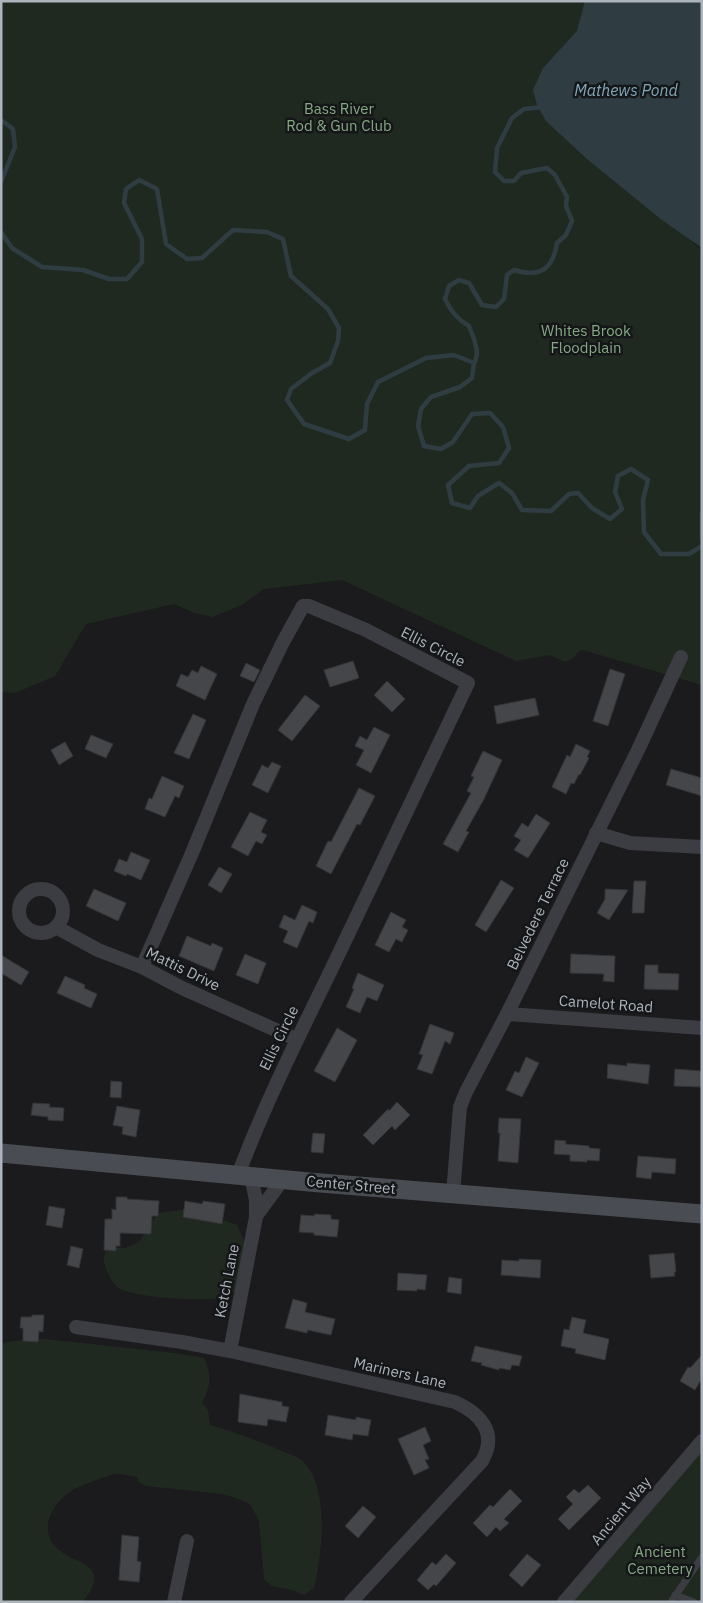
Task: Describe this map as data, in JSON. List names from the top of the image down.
{
  "streets": {
    "street": [
      "Ellis Circle",
      "Belvedere Terrace",
      "Mattis Drive",
      "Camelot Road",
      "Center Street",
      "Ketch Lane",
      "Mariners Lane",
      "Ancient Way"
    ]
  },
  "crossings": [
    ["Ellis Circle", "Mattis Drive"],
    ["Ellis Circle", "Center Street"],
    ["Ellis Circle", "Ketch Lane"],
    ["Belvedere Terrace", "Camelot Road"],
    ["Belvedere Terrace", "Center Street"],
    ["Center Street", "Ketch Lane"],
    ["Ketch Lane", "Mariners Lane"]
  ],
  "water": ["Mathews Pond"],
  "parks": ["Bass River Rod & Gun Club", "Whites Brook Floodplain", "Ancient Cemetery"]
}
